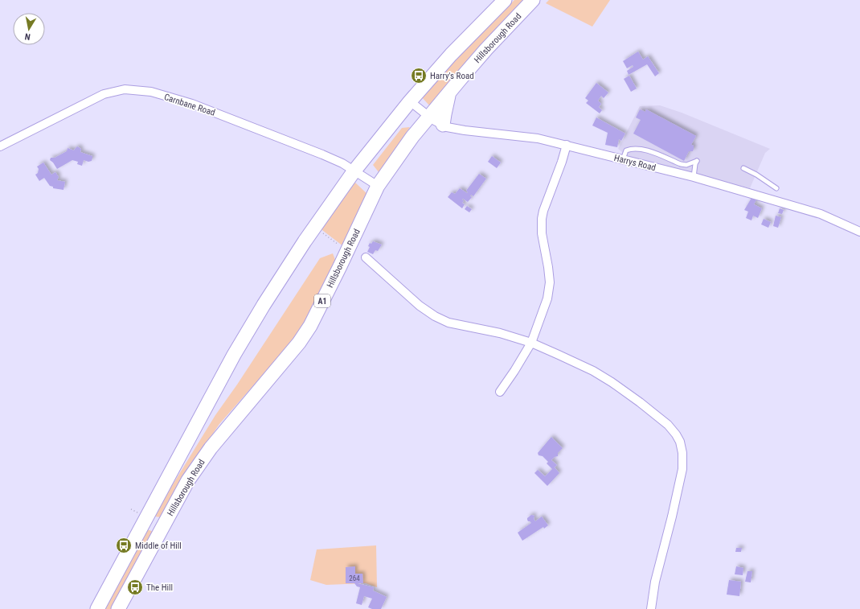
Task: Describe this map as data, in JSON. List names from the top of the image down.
{
  "streets": {
    "highway": ["Hillsborough Road", "A1"],
    "street": ["Carnbane Road", "Harrys Road"]
  },
  "crossings": [
    ["Hillsborough Road", "Carnbane Road"],
    ["Hillsborough Road", "Harrys Road"]
  ],
  "places": {
    "bus stop": ["Harry's Road", "Middle of Hill", "The Hill"]
  },
  "house_numbers": ["264"],
  "north": "bottom"
}
